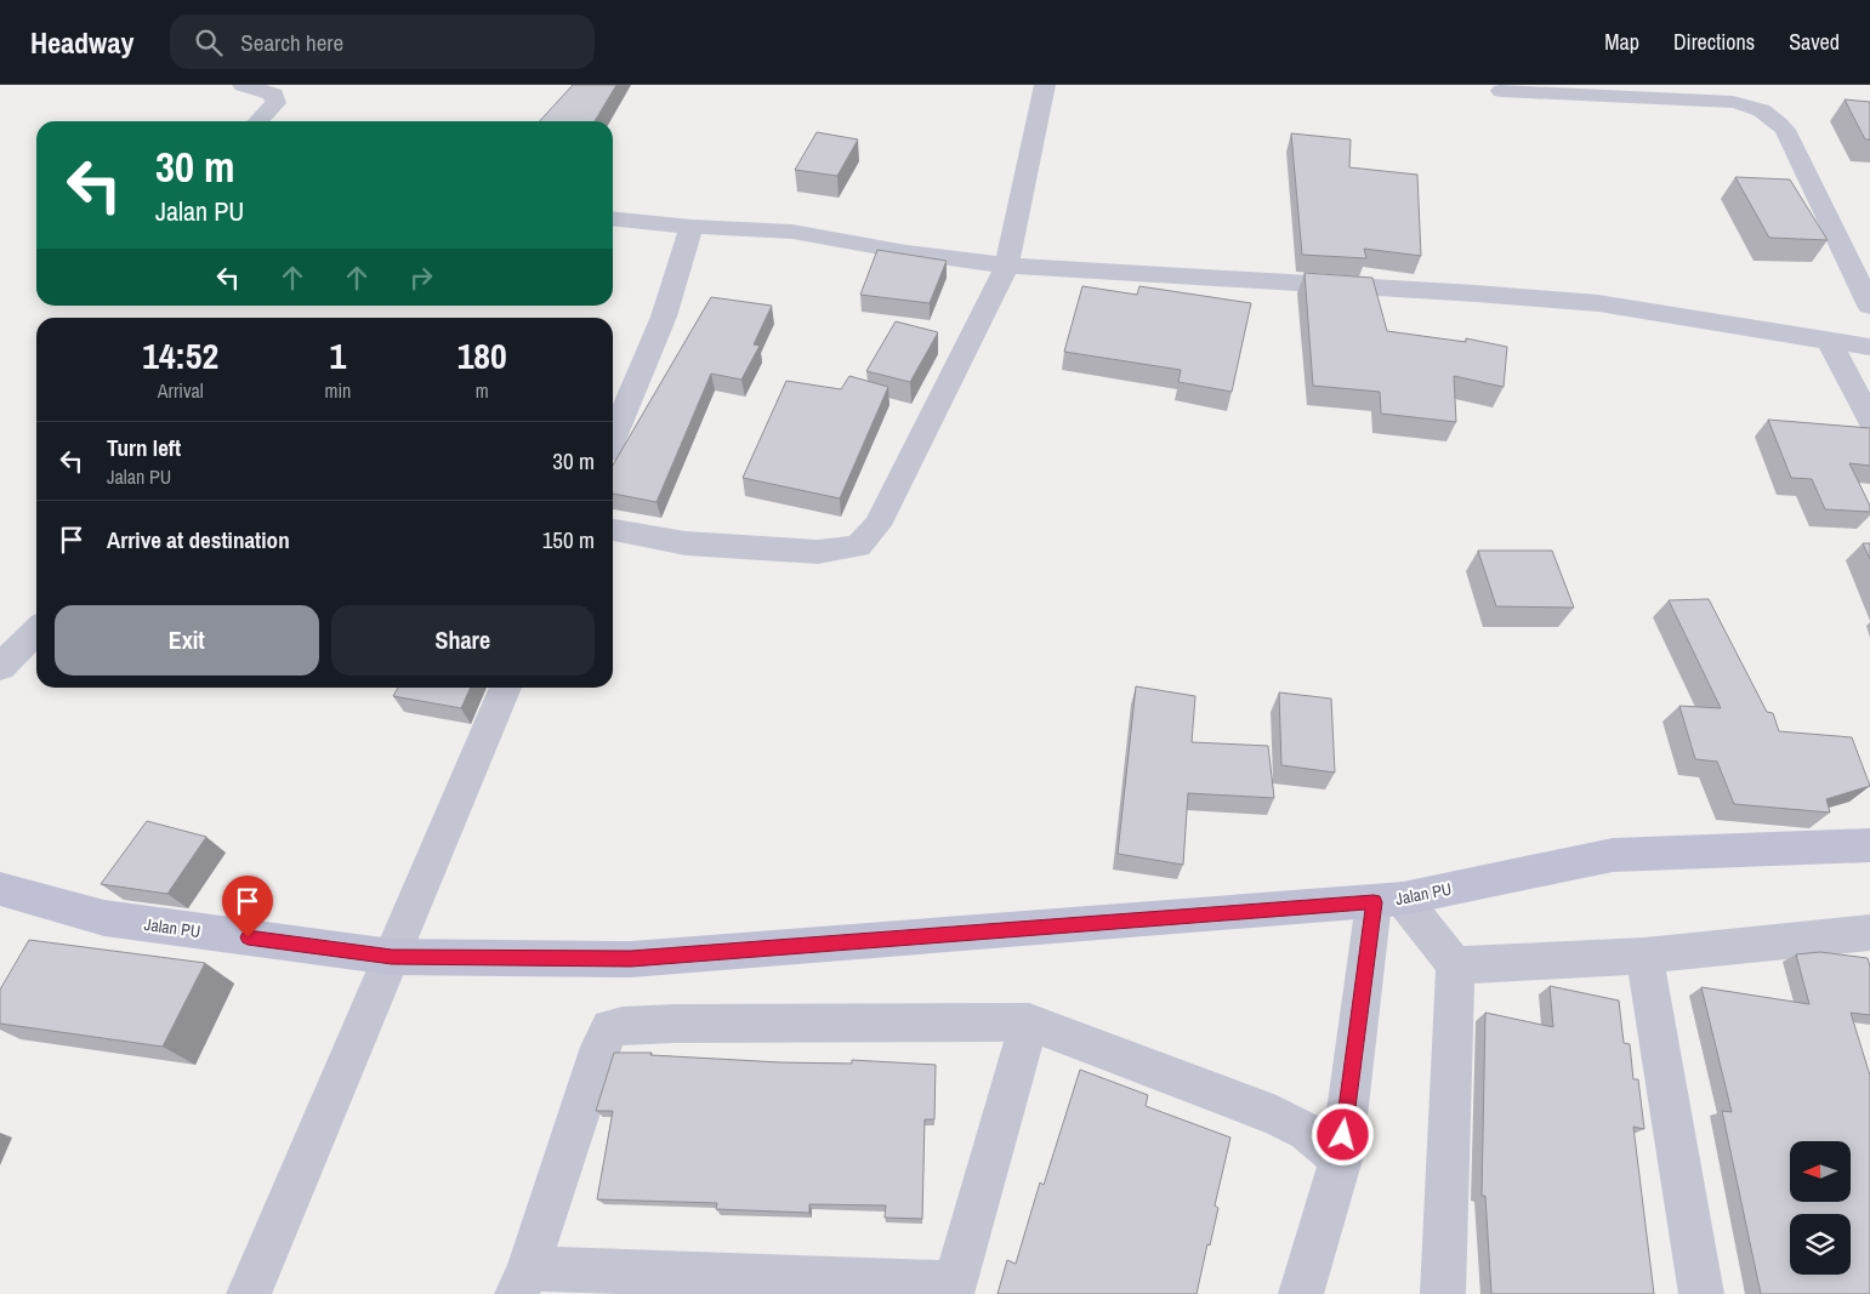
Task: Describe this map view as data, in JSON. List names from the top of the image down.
{
  "streets": {
    "street": ["Jalan PU"]
  },
  "north": "left",
  "page": {
    "header": "Headway",
    "search": "Search here",
    "nav": ["Map", "Directions", "Saved"],
    "turn": ["30 m", "Jalan PU"],
    "eta": [
      "14:52",
      "Arrival",
      "1",
      "min",
      "180",
      "m"
    ],
    "list": [
      {
        "name": "Turn left",
        "note": "Jalan PU",
        "value": "30 m"
      },
      {
        "name": "Arrive at destination",
        "value": "150 m"
      }
    ],
    "buttons": ["Exit", "Share"]
  }
}
